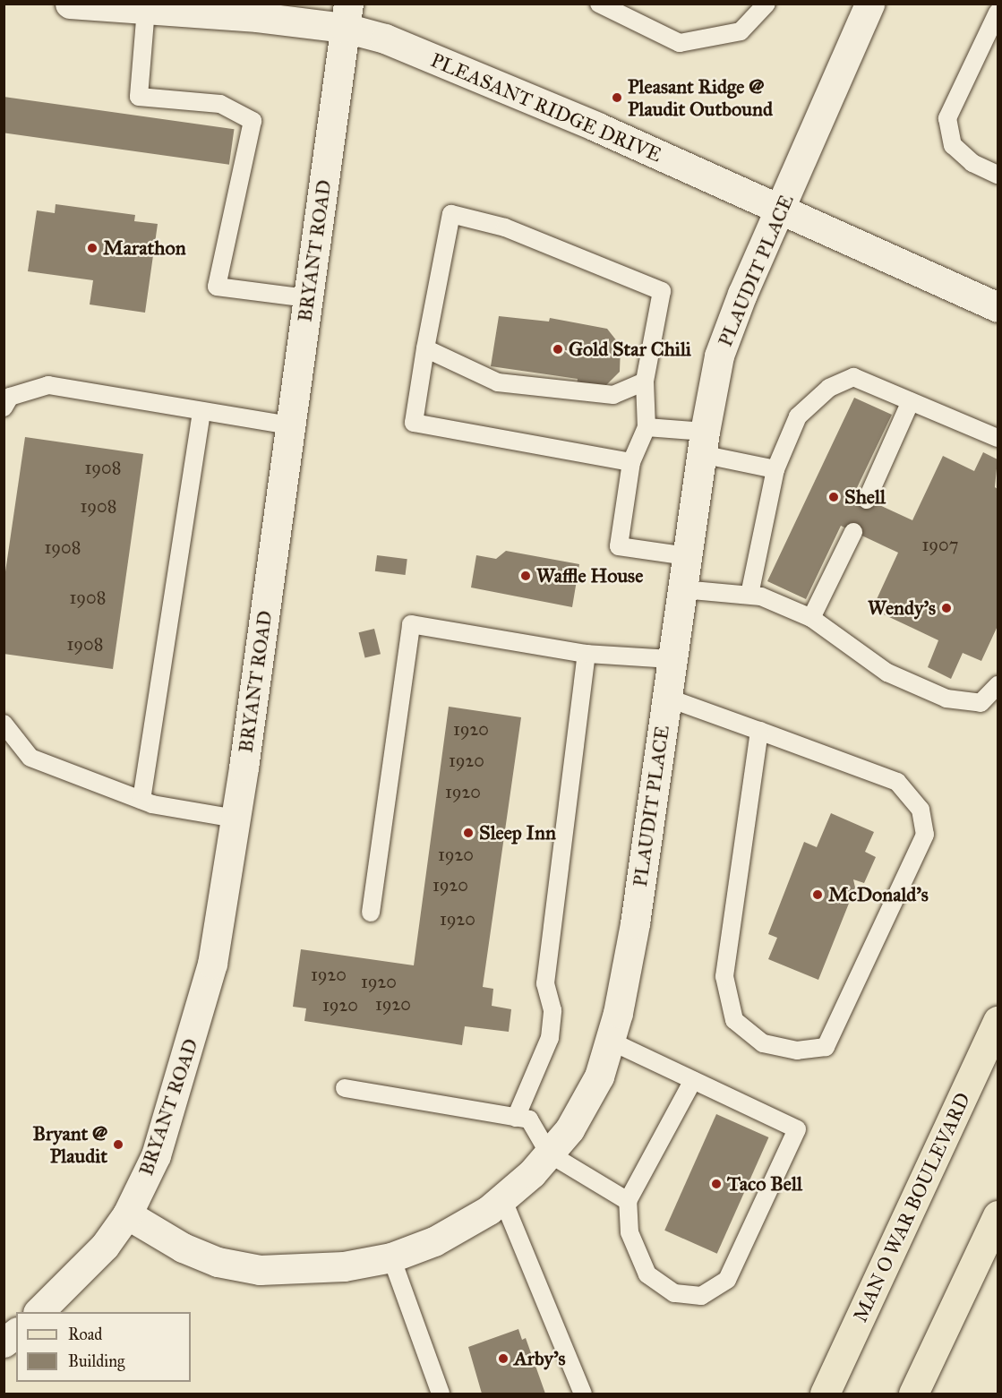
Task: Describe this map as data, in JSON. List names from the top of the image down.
{
  "streets": {
    "main road": ["MAN O WAR BOULEVARD"],
    "street": ["PLEASANT RIDGE DRIVE", "BRYANT ROAD", "PLAUDIT PLACE"]
  },
  "crossings": [
    ["PLEASANT RIDGE DRIVE", "BRYANT ROAD"],
    ["PLEASANT RIDGE DRIVE", "PLAUDIT PLACE"],
    ["BRYANT ROAD", "PLAUDIT PLACE"]
  ],
  "places": [
    "Pleasant Ridge @ Plaudit Outbound",
    "Marathon",
    "Gold Star Chili",
    "Shell",
    "Waffle House",
    "Wendy's",
    "Sleep Inn",
    "McDonald's",
    "Bryant @ Plaudit",
    "Taco Bell",
    "Arby's"
  ],
  "house_numbers": [
    "1908",
    "1908",
    "1907",
    "1908",
    "1908",
    "1908",
    "1920",
    "1920",
    "1920",
    "1920",
    "1920",
    "1920",
    "1920",
    "1920",
    "1920",
    "1920"
  ],
  "legend": ["Road", "Building"]
}
